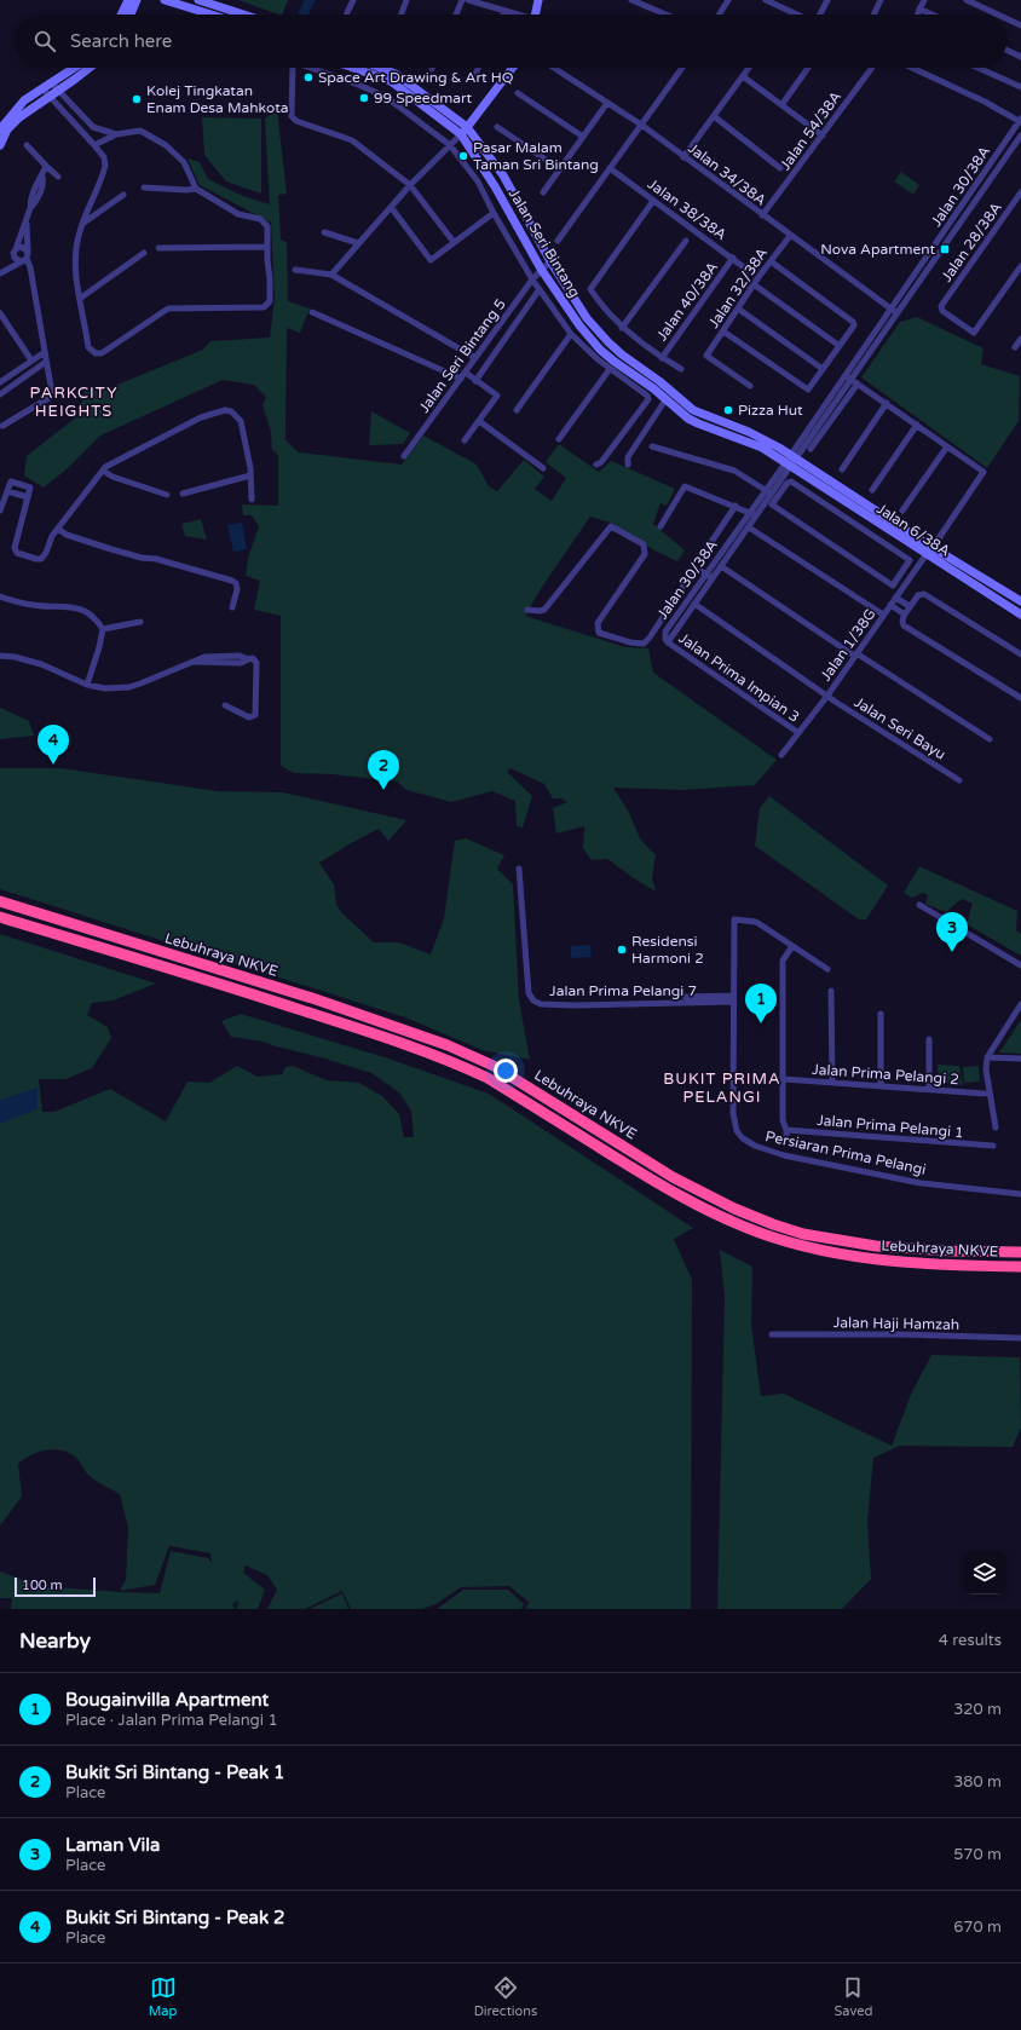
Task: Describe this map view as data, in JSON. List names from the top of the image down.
{
  "streets": {
    "highway": ["Lebuhraya NKVE"],
    "street": [
      "Jalan 54/38A",
      "Jalan 34/38A",
      "Jalan 30/38A",
      "Jalan 38/38A",
      "Jalan 28/38A",
      "Jalan Seri Bintang",
      "Jalan 32/38A",
      "Jalan 40/38A",
      "Jalan Seri Bintang 5",
      "Jalan 6/38A",
      "Jalan 1/38G",
      "Jalan Prima Impian 3",
      "Jalan Seri Bayu",
      "Jalan Prima Pelangi 7",
      "Jalan Prima Pelangi 2",
      "Jalan Prima Pelangi 1",
      "Persiaran Prima Pelangi",
      "Jalan Haji Hamzah"
    ]
  },
  "crossings": [
    ["Jalan 54/38A", "Jalan 34/38A"],
    ["Jalan 34/38A", "Jalan 30/38A"],
    ["Jalan 34/38A", "Jalan 32/38A"],
    ["Jalan 30/38A", "Jalan 6/38A"],
    ["Jalan 30/38A", "Jalan Prima Impian 3"],
    ["Jalan 30/38A", "Jalan Seri Bayu"],
    ["Jalan 38/38A", "Jalan 40/38A"],
    ["Jalan Seri Bintang", "Jalan Seri Bintang 5"],
    ["Jalan Seri Bintang", "Jalan 6/38A"],
    ["Jalan 6/38A", "Jalan 1/38G"],
    ["Jalan 1/38G", "Jalan Prima Impian 3"],
    ["Jalan 1/38G", "Jalan Seri Bayu"],
    ["Jalan Prima Pelangi 7", "Persiaran Prima Pelangi"]
  ],
  "districts": ["PARKCITY HEIGHTS", "BUKIT PRIMA PELANGI"],
  "places": {
    "other": [
      "Space Art Drawing & Art HQ",
      "99 Speedmart",
      "Kolej Tingkatan Enam Desa Mahkota",
      "Pasar Malam Taman Sri Bintang",
      "Pizza Hut",
      "Residensi Harmoni 2"
    ],
    "transit": ["Nova Apartment"]
  },
  "scale_bar": "100 m",
  "page": {
    "search": "Search here",
    "pins": [
      "4",
      "2",
      "3",
      "1"
    ],
    "scale": "100 m",
    "heading": ["Nearby", "4 results"],
    "list": [
      {
        "mark": "1",
        "name": "Bougainvilla Apartment",
        "note": "Place · Jalan Prima Pelangi 1",
        "value": "320 m"
      },
      {
        "mark": "2",
        "name": "Bukit Sri Bintang - Peak 1",
        "note": "Place",
        "value": "380 m"
      },
      {
        "mark": "3",
        "name": "Laman Vila",
        "note": "Place",
        "value": "570 m"
      },
      {
        "mark": "4",
        "name": "Bukit Sri Bintang - Peak 2",
        "note": "Place",
        "value": "670 m"
      }
    ],
    "nav": ["Map", "Directions", "Saved"]
  }
}
